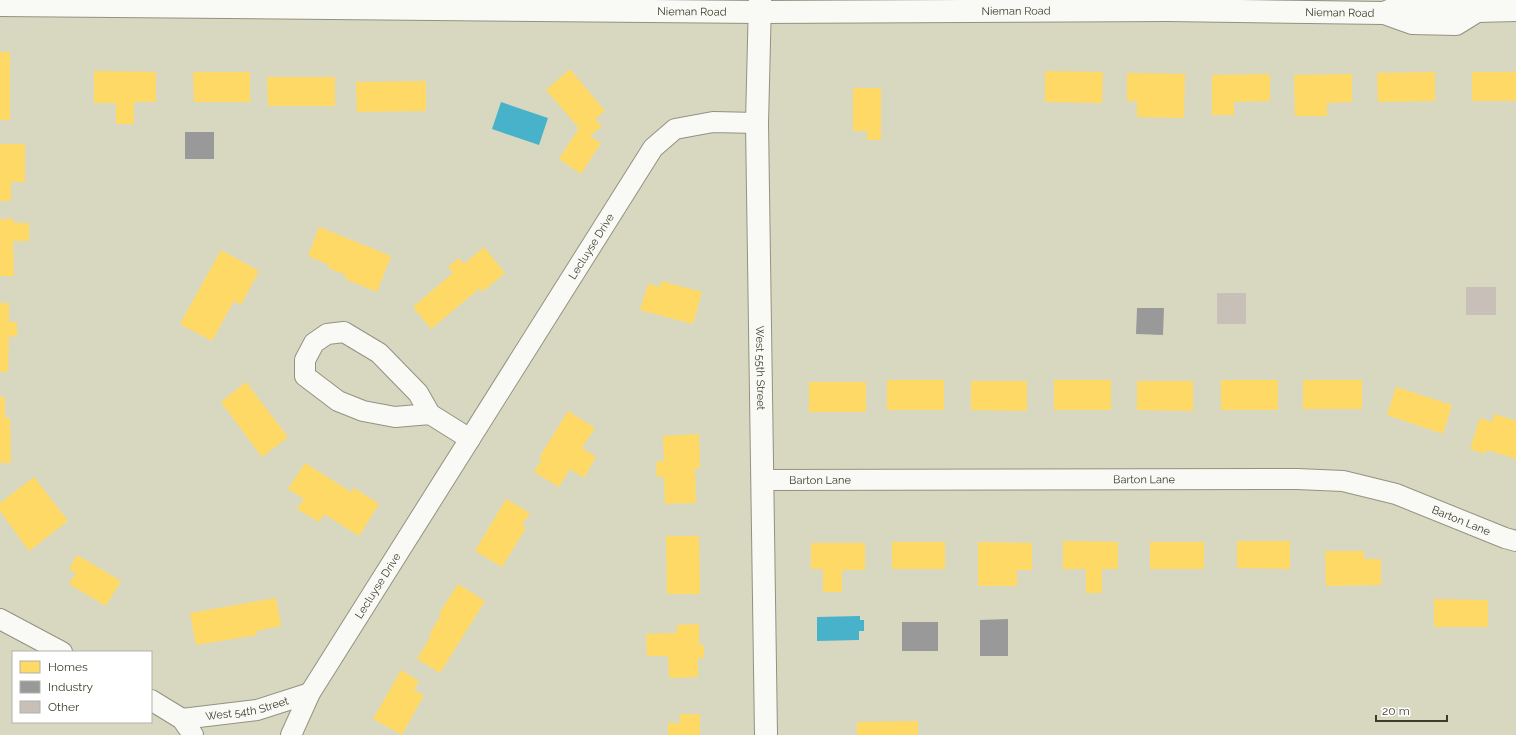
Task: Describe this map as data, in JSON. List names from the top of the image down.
{
  "streets": {
    "main road": ["Nieman Road", "West 55th Street"],
    "street": ["Lecluyse Drive", "Barton Lane", "West 54th Street"]
  },
  "crossings": [
    ["Nieman Road", "West 55th Street"],
    ["Lecluyse Drive", "West 55th Street"],
    ["Lecluyse Drive", "West 54th Street"],
    ["West 55th Street", "Barton Lane"]
  ],
  "legend": ["Homes", "Industry", "Other"],
  "scale_bar": "20 m"
}
